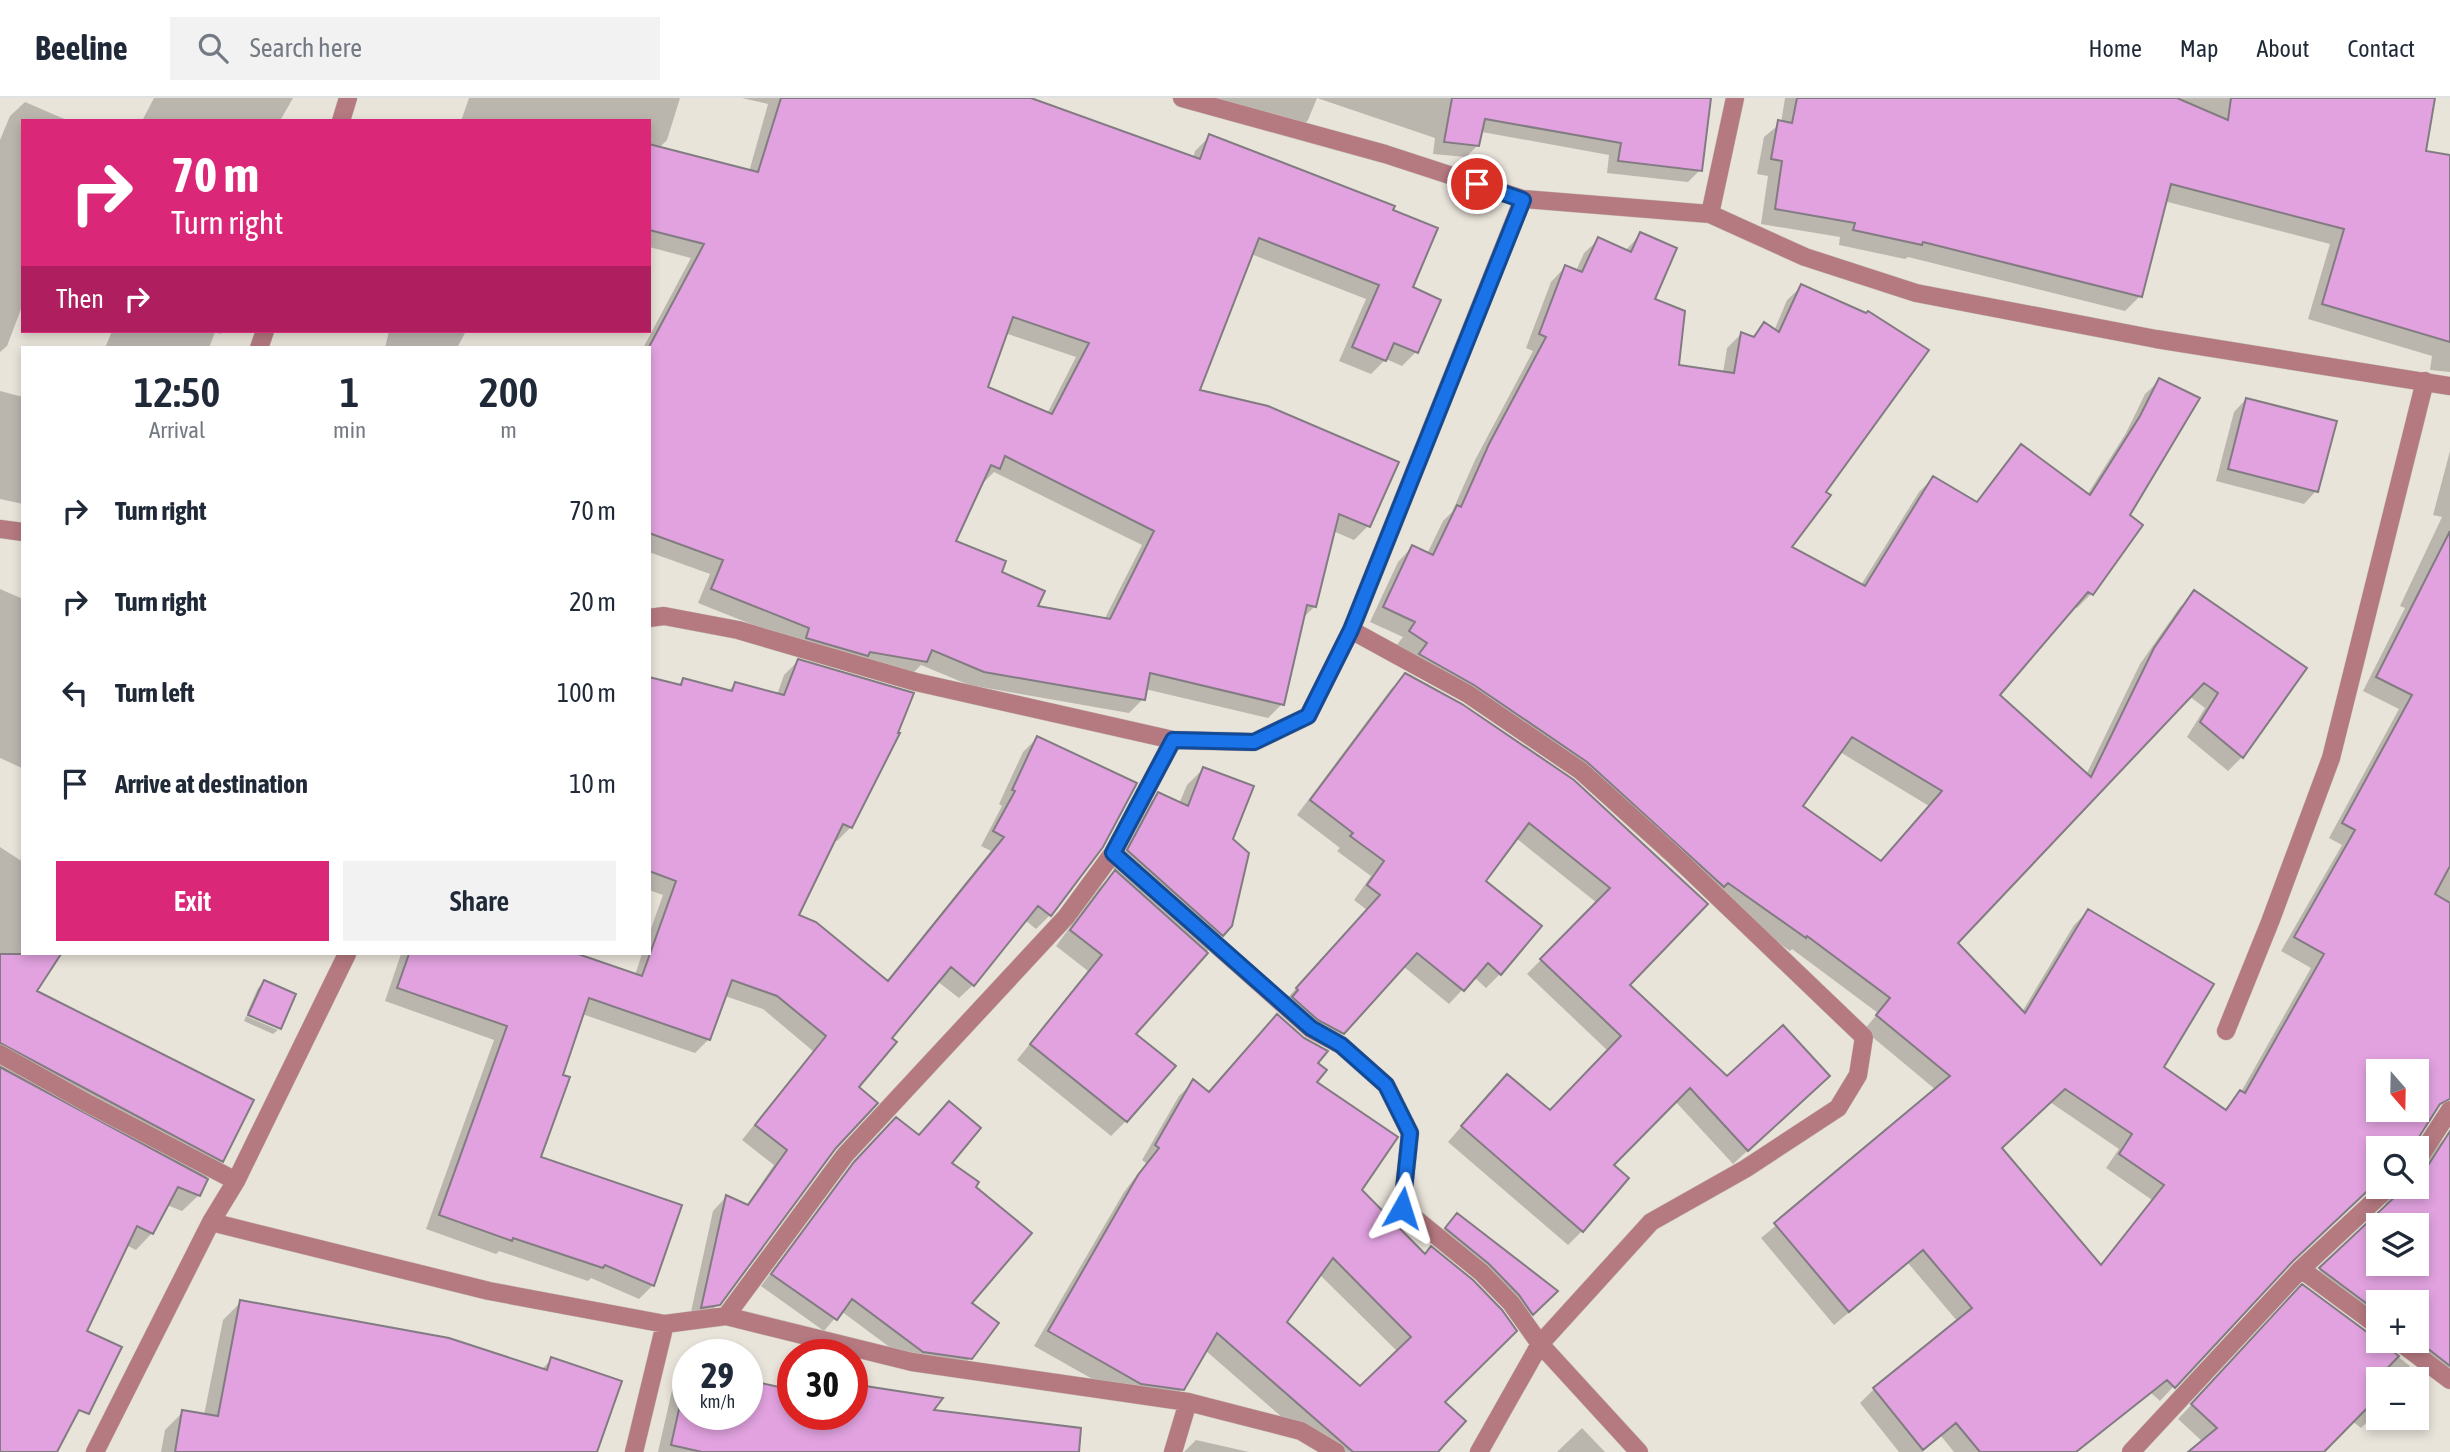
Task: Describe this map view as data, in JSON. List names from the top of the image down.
{
  "north": "bottom",
  "page": {
    "header": "Beeline",
    "search": "Search here",
    "nav": [
      "Home",
      "Map",
      "About",
      "Contact"
    ],
    "turn": ["70 m", "Turn right"],
    "then": "Then",
    "eta": [
      "12:50",
      "Arrival",
      "1",
      "min",
      "200",
      "m"
    ],
    "list": [
      {
        "name": "Turn right",
        "value": "70 m"
      },
      {
        "name": "Turn right",
        "value": "20 m"
      },
      {
        "name": "Turn left",
        "value": "100 m"
      },
      {
        "name": "Arrive at destination",
        "value": "10 m"
      }
    ],
    "buttons": ["Exit", "Share"],
    "map_buttons": ["+", "−"],
    "speed": "29 km/h",
    "limit": "30"
  }
}
